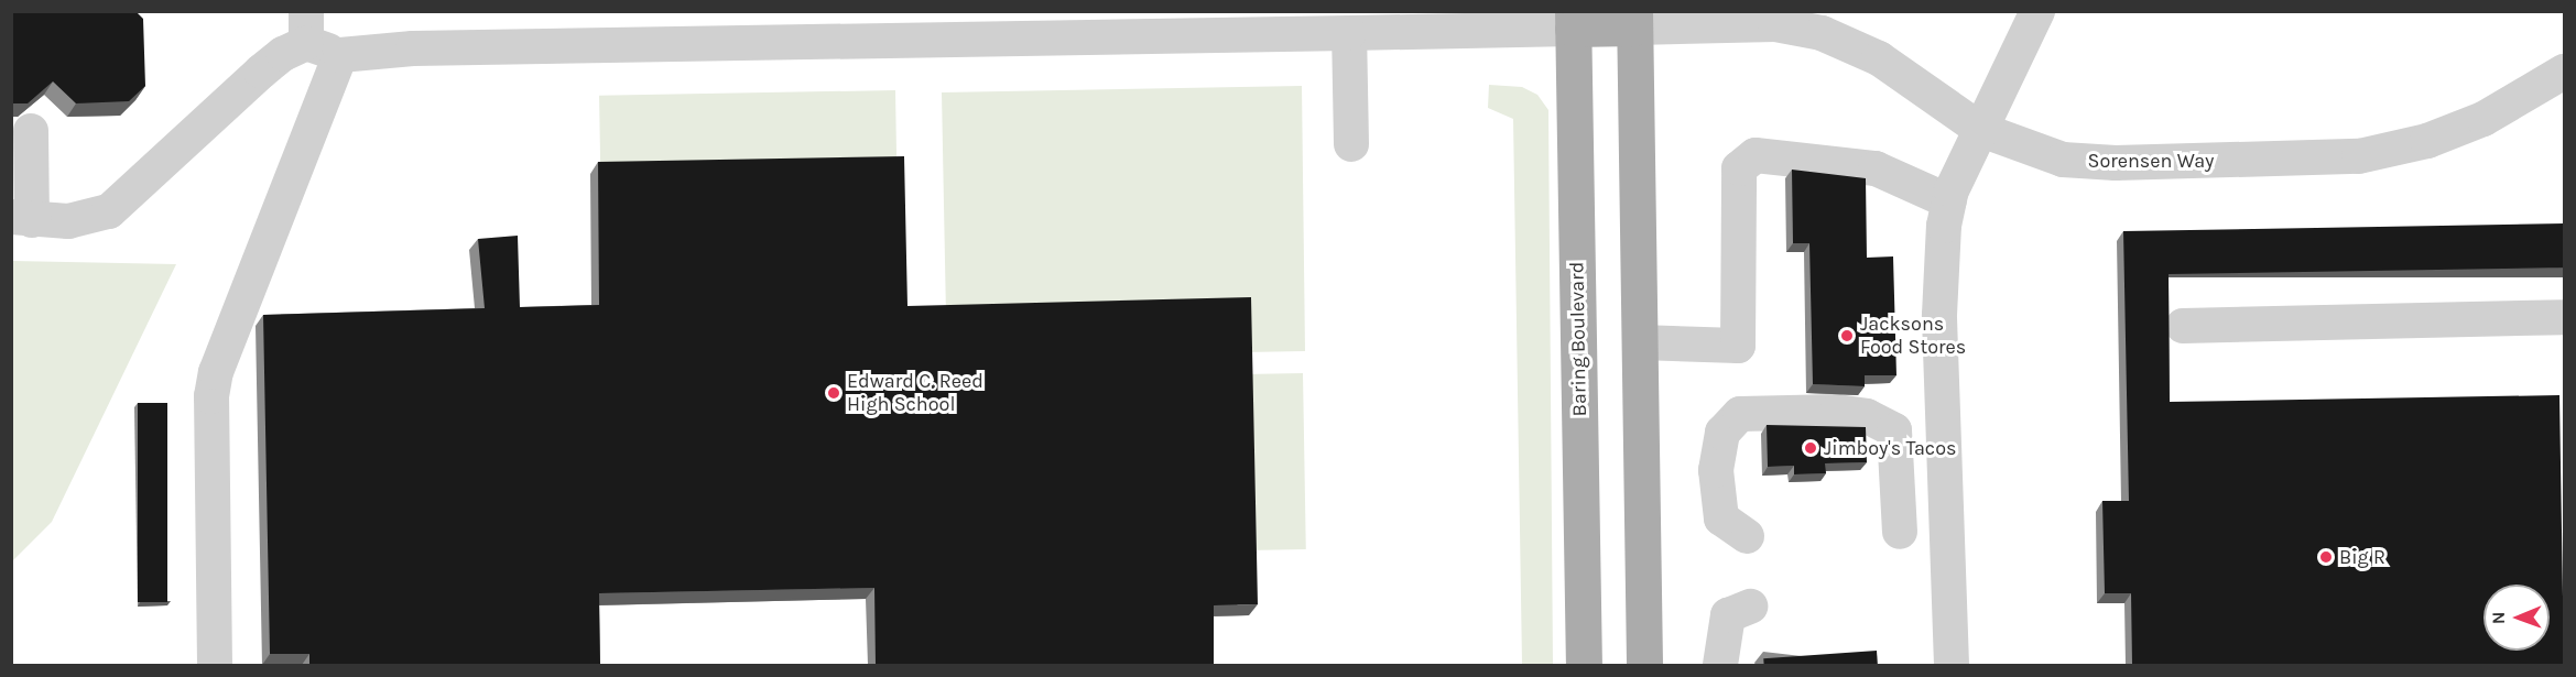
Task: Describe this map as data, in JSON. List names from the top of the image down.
{
  "streets": {
    "main road": ["Baring Boulevard"],
    "street": ["Sorensen Way"]
  },
  "places": [
    "Jacksons Food Stores",
    "Edward C. Reed High School",
    "Jimboy's Tacos",
    "Big R"
  ],
  "north": "left"
}
